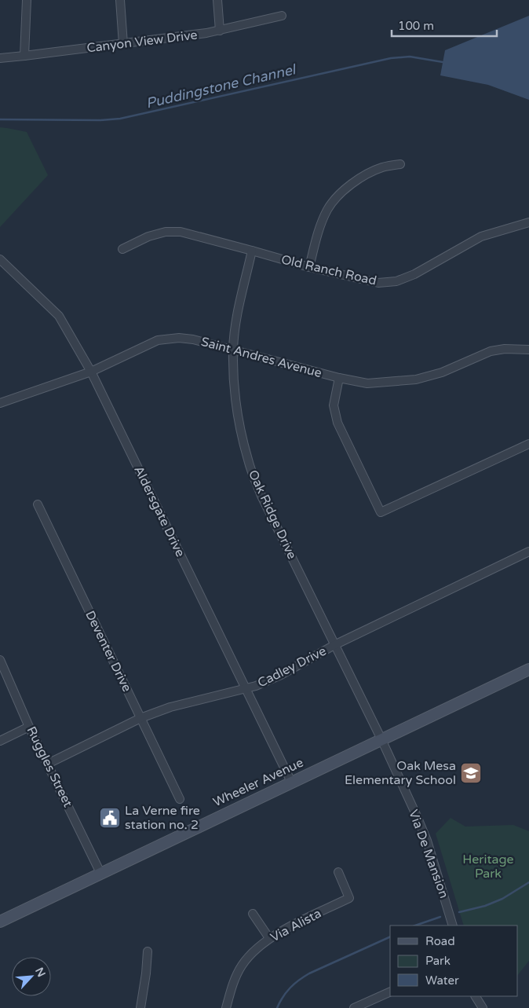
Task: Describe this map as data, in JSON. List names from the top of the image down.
{
  "streets": {
    "main road": ["Wheeler Avenue"],
    "street": [
      "Canyon View Drive",
      "Old Ranch Road",
      "Saint Andres Avenue",
      "Aldersgate Drive",
      "Oak Ridge Drive",
      "Deventer Drive",
      "Cadley Drive",
      "Ruggles Street",
      "Via De Mansion",
      "Via Alista"
    ]
  },
  "crossings": [
    ["Old Ranch Road", "Oak Ridge Drive"],
    ["Saint Andres Avenue", "Aldersgate Drive"],
    ["Saint Andres Avenue", "Oak Ridge Drive"],
    ["Aldersgate Drive", "Cadley Drive"],
    ["Aldersgate Drive", "Wheeler Avenue"],
    ["Oak Ridge Drive", "Cadley Drive"],
    ["Oak Ridge Drive", "Wheeler Avenue"],
    ["Oak Ridge Drive", "Via De Mansion"],
    ["Deventer Drive", "Cadley Drive"],
    ["Cadley Drive", "Ruggles Street"],
    ["Ruggles Street", "Wheeler Avenue"],
    ["Wheeler Avenue", "Via De Mansion"]
  ],
  "water": ["Puddingstone Channel"],
  "parks": ["Heritage Park"],
  "places": {
    "school or university": ["Oak Mesa Elementary School"],
    "public building": ["La Verne fire station no. 2"]
  },
  "legend": ["Road", "Park", "Water"],
  "scale_bar": "100 m",
  "north": "top right"
}
